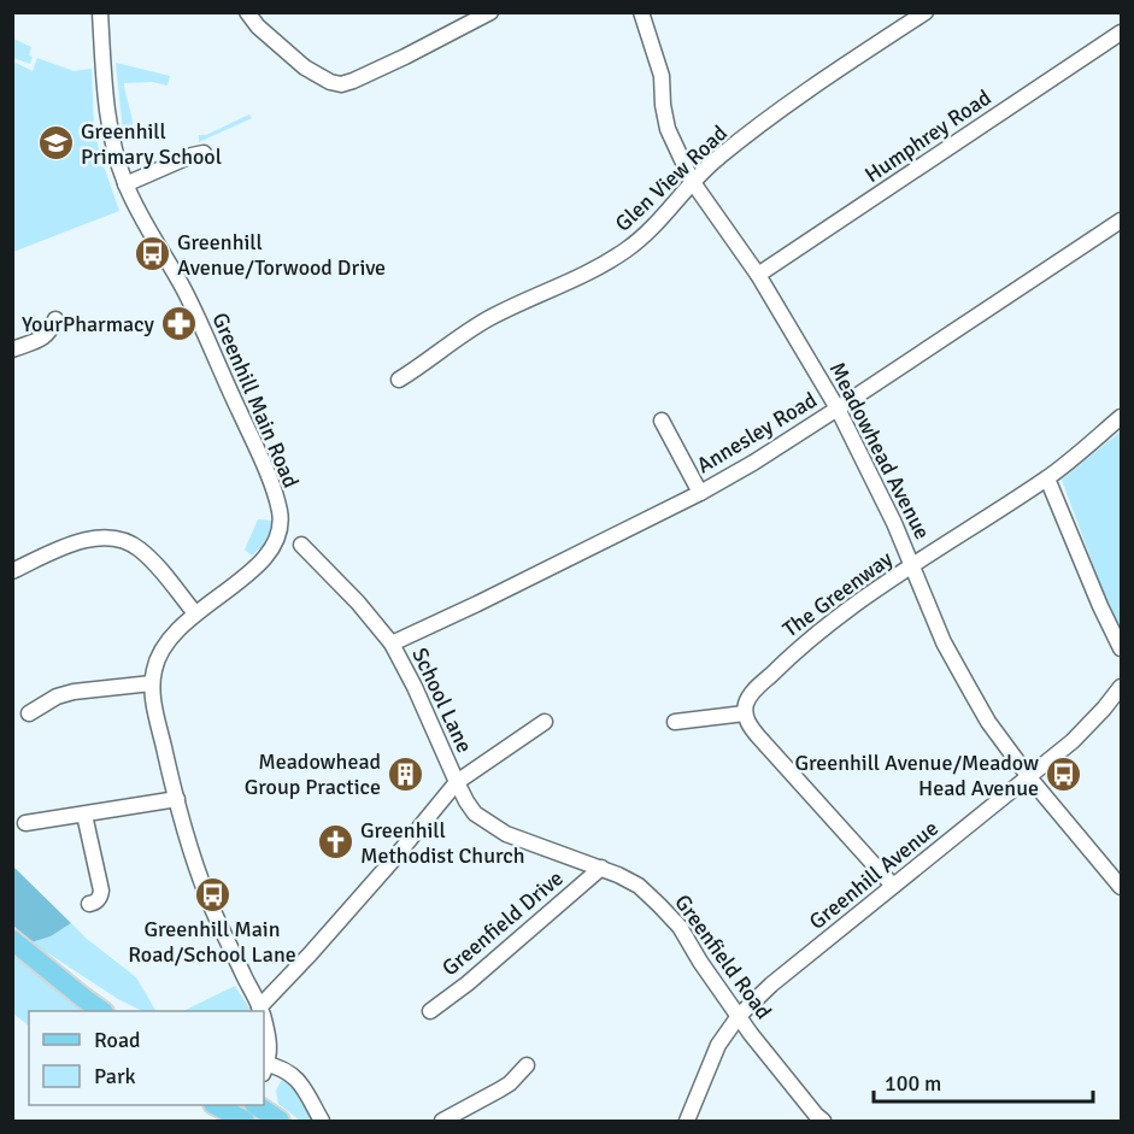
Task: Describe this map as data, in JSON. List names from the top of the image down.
{
  "streets": {
    "street": [
      "Humphrey Road",
      "Glen View Road",
      "Greenhill Main Road",
      "Annesley Road",
      "Meadowhead Avenue",
      "The Greenway",
      "School Lane",
      "Greenhill Avenue",
      "Greenfield Drive",
      "Greenfield Road"
    ]
  },
  "crossings": [
    ["Humphrey Road", "Meadowhead Avenue"],
    ["Glen View Road", "Meadowhead Avenue"],
    ["Greenhill Main Road", "School Lane"],
    ["Annesley Road", "Meadowhead Avenue"],
    ["Annesley Road", "School Lane"],
    ["Meadowhead Avenue", "The Greenway"],
    ["Meadowhead Avenue", "Greenhill Avenue"],
    ["School Lane", "Greenfield Road"],
    ["Greenhill Avenue", "Greenfield Road"],
    ["Greenfield Drive", "Greenfield Road"]
  ],
  "places": {
    "school or university": ["Greenhill Primary School"],
    "bus stop": ["Greenhill Avenue/Torwood Drive", "Greenhill Avenue/Meadow Head Avenue", "Greenhill Main Road/School Lane"],
    "pharmacy": ["YourPharmacy"],
    "building": ["Meadowhead Group Practice"],
    "church": ["Greenhill Methodist Church"]
  },
  "legend": ["Road", "Park"],
  "scale_bar": "100 m"
}
